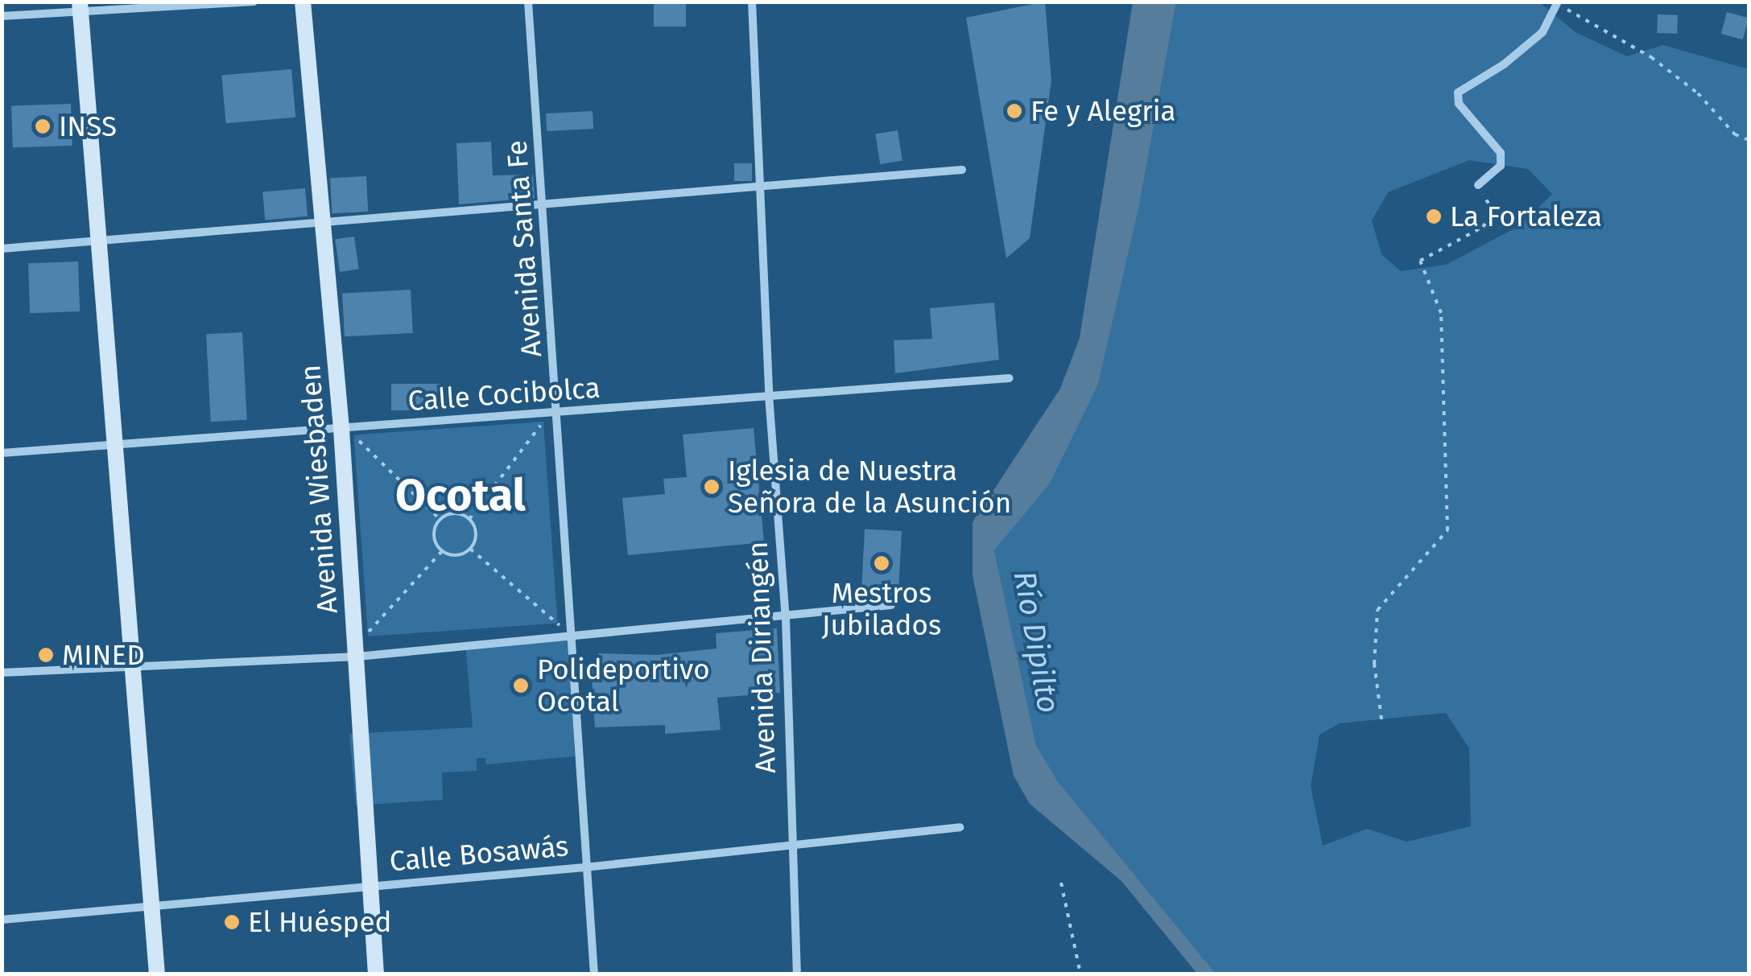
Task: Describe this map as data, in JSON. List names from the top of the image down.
{
  "streets": {
    "street": [
      "Avenida Santa Fe",
      "Calle Cocibolca",
      "Avenida Wiesbaden",
      "Avenida Diriangén",
      "Calle Bosawás"
    ]
  },
  "crossings": [
    ["Avenida Santa Fe", "Calle Cocibolca"],
    ["Avenida Santa Fe", "Calle Bosawás"],
    ["Calle Cocibolca", "Avenida Wiesbaden"],
    ["Calle Cocibolca", "Avenida Diriangén"],
    ["Avenida Wiesbaden", "Calle Bosawás"],
    ["Avenida Diriangén", "Calle Bosawás"]
  ],
  "districts": ["Ocotal"],
  "water": ["Río Dipilto"],
  "places": [
    "Fe y Alegria",
    "INSS",
    "La Fortaleza",
    "Iglesia de Nuestra Señora de la Asunción",
    "Mestros Jubilados",
    "MINED",
    "Polideportivo Ocotal",
    "El Huésped"
  ]
}
